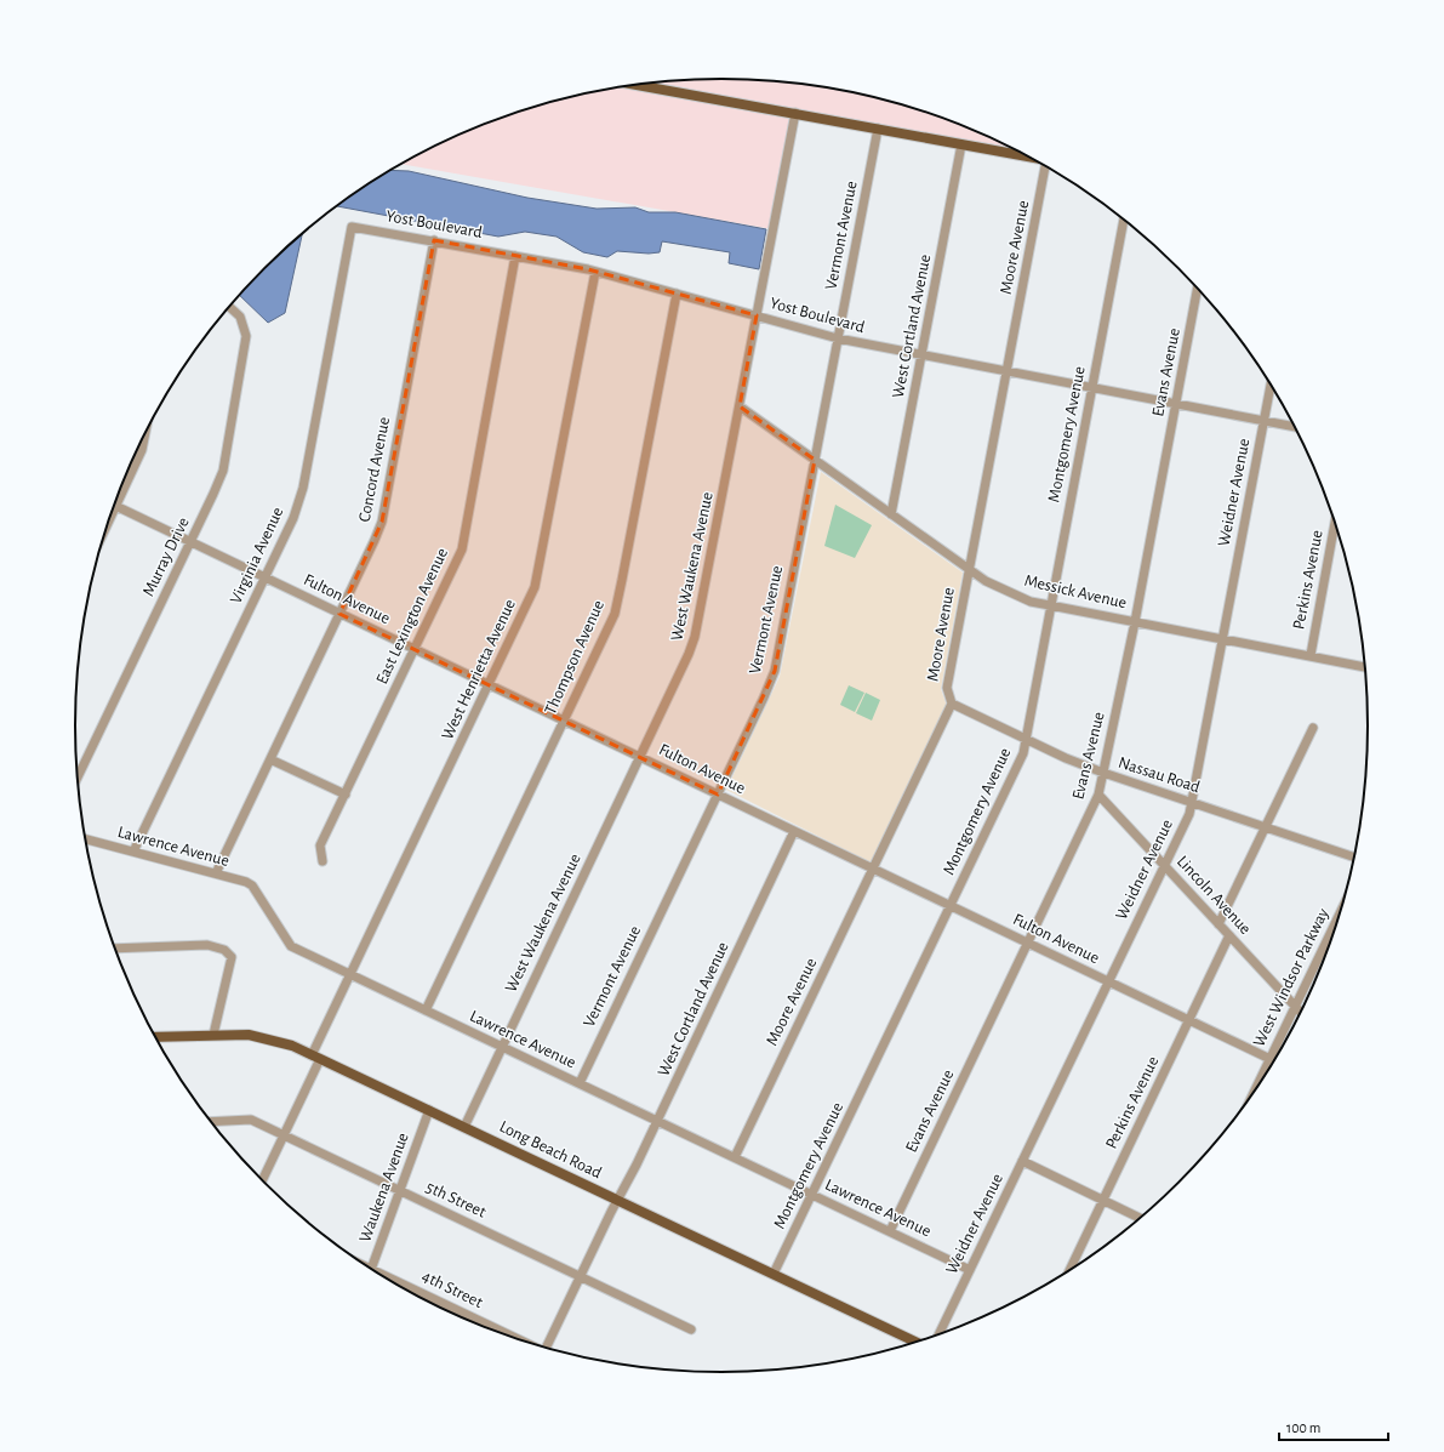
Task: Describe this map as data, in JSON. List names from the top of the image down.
{
  "streets": {
    "main road": ["Long Beach Road"],
    "street": [
      "Yost Boulevard",
      "Vermont Avenue",
      "Moore Avenue",
      "West Cortland Avenue",
      "Evans Avenue",
      "Montgomery Avenue",
      "Concord Avenue",
      "Weidner Avenue",
      "Virginia Avenue",
      "Murray Drive",
      "West Waukena Avenue",
      "Perkins Avenue",
      "Messick Avenue",
      "Fulton Avenue",
      "East Lexington Avenue",
      "Thompson Avenue",
      "West Henrietta Avenue",
      "Nassau Road",
      "Lawrence Avenue",
      "Lincoln Avenue",
      "West Windsor Parkway",
      "Waukena Avenue",
      "5th Street",
      "4th Street"
    ]
  },
  "crossings": [
    ["Yost Boulevard", "Vermont Avenue"],
    ["Yost Boulevard", "Moore Avenue"],
    ["Yost Boulevard", "West Cortland Avenue"],
    ["Yost Boulevard", "Evans Avenue"],
    ["Yost Boulevard", "Montgomery Avenue"],
    ["Yost Boulevard", "Concord Avenue"],
    ["Yost Boulevard", "Weidner Avenue"],
    ["Yost Boulevard", "Virginia Avenue"],
    ["Yost Boulevard", "West Waukena Avenue"],
    ["Yost Boulevard", "East Lexington Avenue"],
    ["Yost Boulevard", "Thompson Avenue"],
    ["Yost Boulevard", "West Henrietta Avenue"],
    ["Vermont Avenue", "Messick Avenue"],
    ["Vermont Avenue", "Fulton Avenue"],
    ["Vermont Avenue", "Lawrence Avenue"],
    ["Moore Avenue", "Messick Avenue"],
    ["Moore Avenue", "Fulton Avenue"],
    ["Moore Avenue", "Nassau Road"],
    ["Moore Avenue", "Lawrence Avenue"],
    ["West Cortland Avenue", "Messick Avenue"],
    ["West Cortland Avenue", "Fulton Avenue"],
    ["West Cortland Avenue", "Lawrence Avenue"],
    ["West Cortland Avenue", "Long Beach Road"],
    ["West Cortland Avenue", "5th Street"],
    ["Evans Avenue", "Messick Avenue"],
    ["Evans Avenue", "Fulton Avenue"],
    ["Evans Avenue", "Nassau Road"],
    ["Evans Avenue", "Lawrence Avenue"],
    ["Evans Avenue", "Lincoln Avenue"],
    ["Montgomery Avenue", "Messick Avenue"],
    ["Montgomery Avenue", "Fulton Avenue"],
    ["Montgomery Avenue", "Nassau Road"],
    ["Montgomery Avenue", "Lawrence Avenue"],
    ["Montgomery Avenue", "Long Beach Road"],
    ["Concord Avenue", "Fulton Avenue"],
    ["Concord Avenue", "Lawrence Avenue"],
    ["Weidner Avenue", "Messick Avenue"],
    ["Weidner Avenue", "Fulton Avenue"],
    ["Weidner Avenue", "Nassau Road"],
    ["Weidner Avenue", "Lawrence Avenue"],
    ["Weidner Avenue", "Lincoln Avenue"],
    ["Virginia Avenue", "Fulton Avenue"],
    ["Virginia Avenue", "Lawrence Avenue"],
    ["Murray Drive", "Fulton Avenue"],
    ["West Waukena Avenue", "Messick Avenue"],
    ["West Waukena Avenue", "Fulton Avenue"],
    ["West Waukena Avenue", "Lawrence Avenue"],
    ["West Waukena Avenue", "Long Beach Road"],
    ["Perkins Avenue", "Messick Avenue"],
    ["Perkins Avenue", "Fulton Avenue"],
    ["Perkins Avenue", "Lincoln Avenue"],
    ["Fulton Avenue", "East Lexington Avenue"],
    ["Fulton Avenue", "Thompson Avenue"],
    ["Fulton Avenue", "West Henrietta Avenue"],
    ["Fulton Avenue", "West Windsor Parkway"],
    ["Thompson Avenue", "Lawrence Avenue"],
    ["West Henrietta Avenue", "Lawrence Avenue"],
    ["West Henrietta Avenue", "Long Beach Road"],
    ["West Henrietta Avenue", "5th Street"],
    ["Lincoln Avenue", "West Windsor Parkway"],
    ["Long Beach Road", "Waukena Avenue"],
    ["Waukena Avenue", "5th Street"]
  ],
  "scale_bar": "100 m"
}
